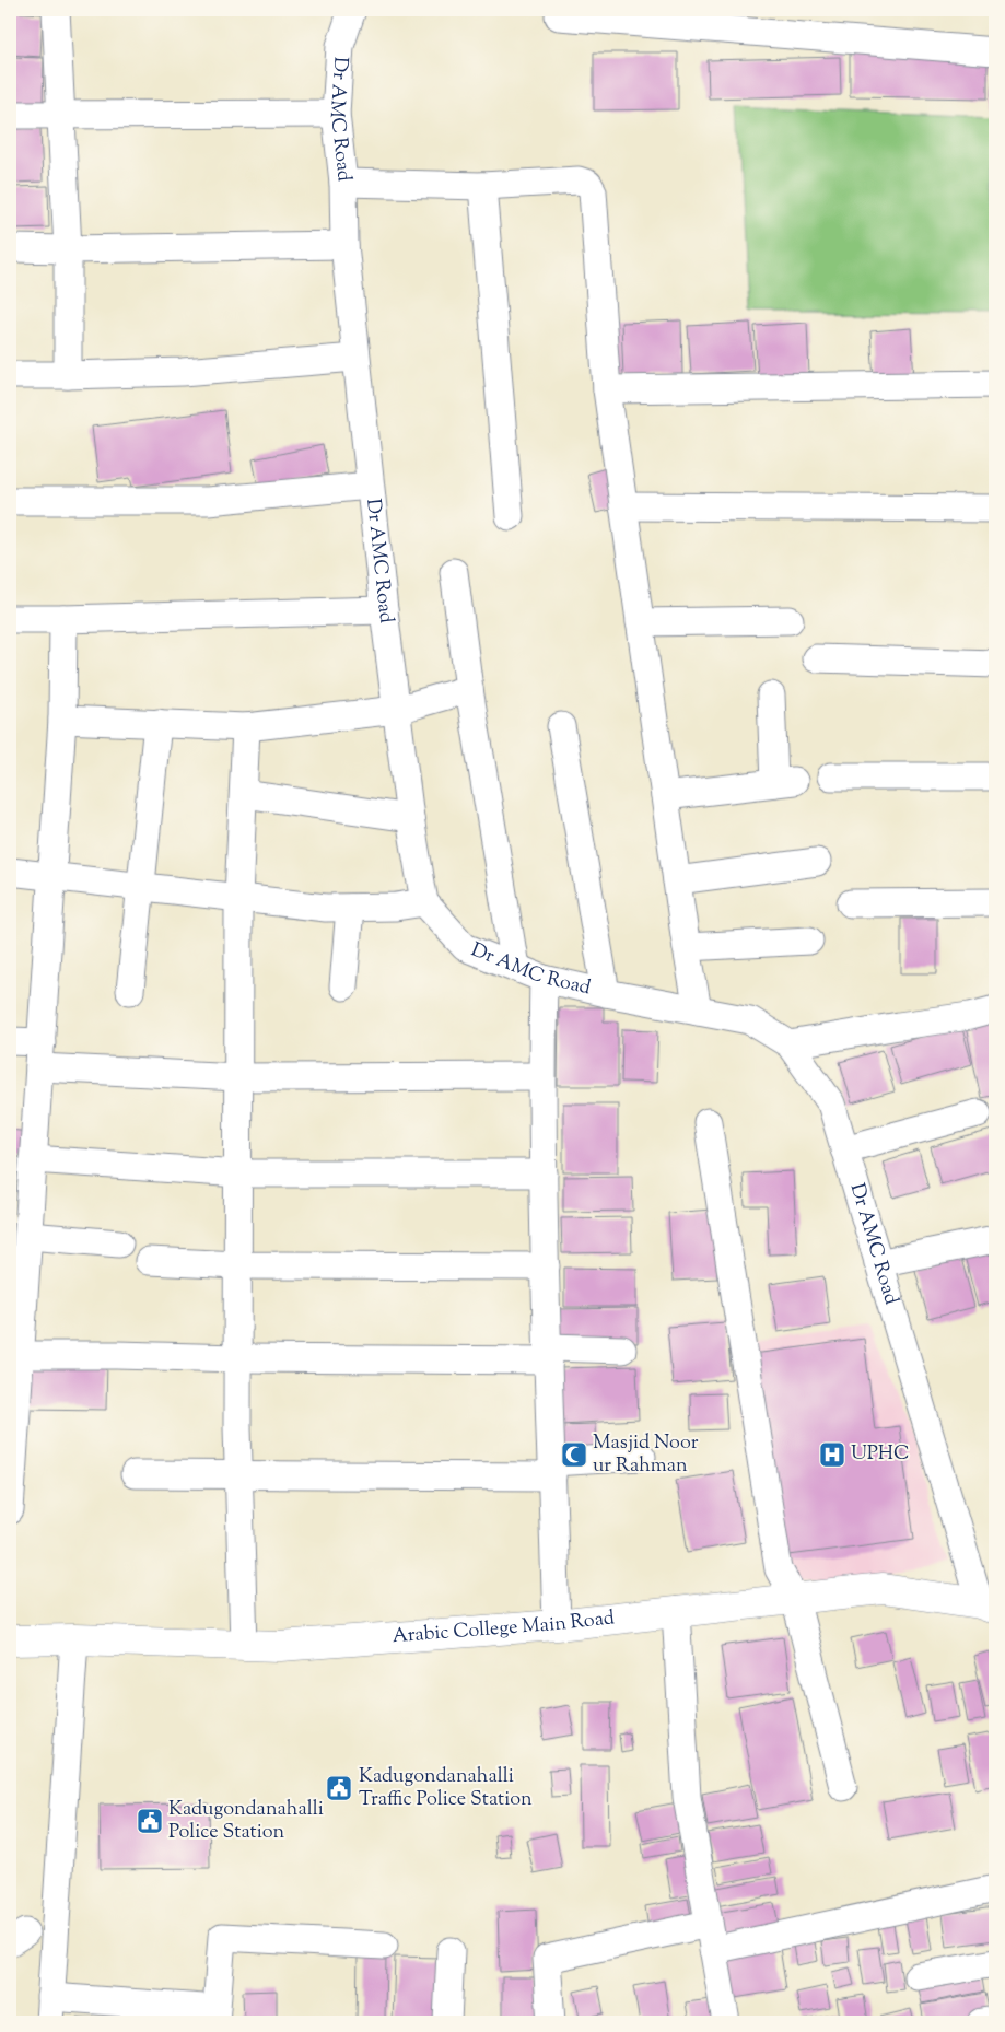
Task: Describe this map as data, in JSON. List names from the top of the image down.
{
  "streets": {
    "main road": ["Arabic College Main Road"],
    "street": ["Dr AMC Road"]
  },
  "crossings": [
    ["Dr AMC Road", "Arabic College Main Road"]
  ],
  "places": {
    "mosque": ["Masjid Noor ur Rahman"],
    "hospital": ["UPHC"],
    "public building": ["Kadugondanahalli Traffic Police Station", "Kadugondanahalli Police Station"]
  }
}
